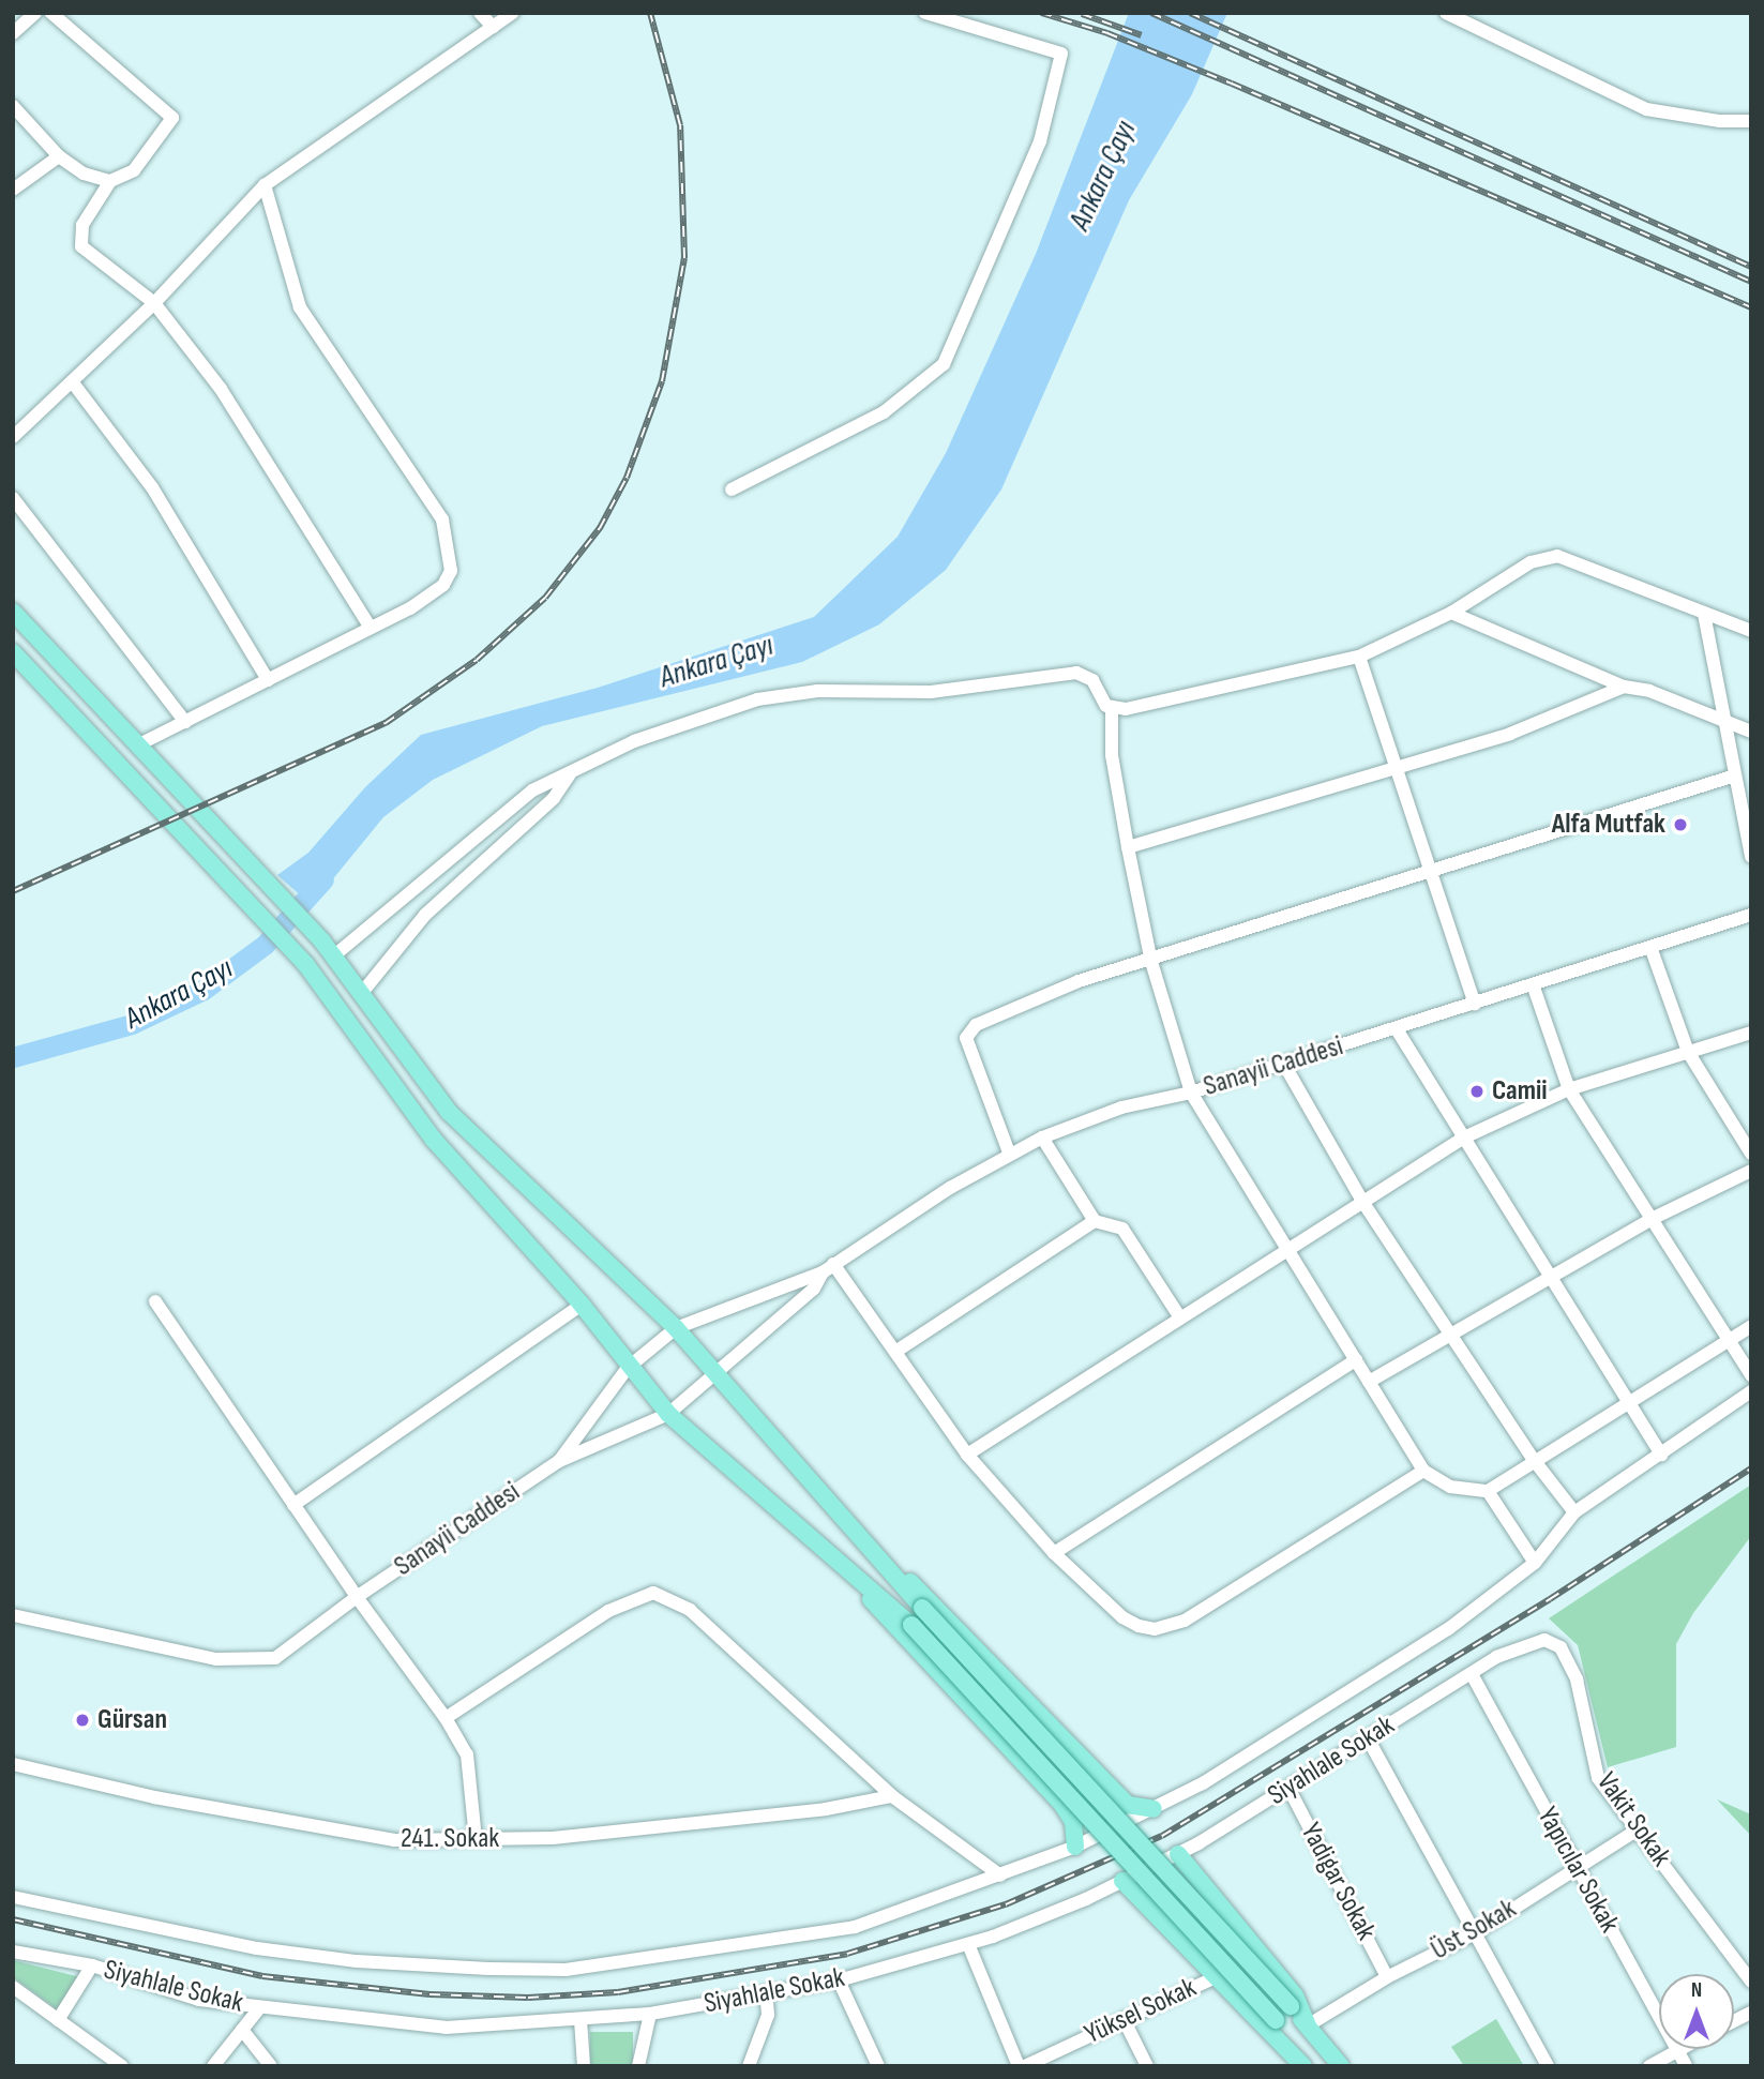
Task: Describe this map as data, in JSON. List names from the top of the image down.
{
  "streets": {
    "street": [
      "Sanayii Caddesi",
      "Siyahlale Sokak",
      "Vakit Sokak",
      "241. Sokak",
      "Yapıcılar Sokak",
      "Yadigar Sokak",
      "Üst Sokak",
      "Yüksel Sokak"
    ]
  },
  "crossings": [
    ["Siyahlale Sokak", "Vakit Sokak"],
    ["Siyahlale Sokak", "Yapıcılar Sokak"],
    ["Siyahlale Sokak", "Yadigar Sokak"],
    ["Vakit Sokak", "Yapıcılar Sokak"],
    ["Vakit Sokak", "Üst Sokak"],
    ["Yapıcılar Sokak", "Üst Sokak"],
    ["Yadigar Sokak", "Üst Sokak"]
  ],
  "water": ["Ankara Çayı"],
  "places": ["Alfa Mutfak", "Camii", "Gürsan"],
  "north": "top"
}
